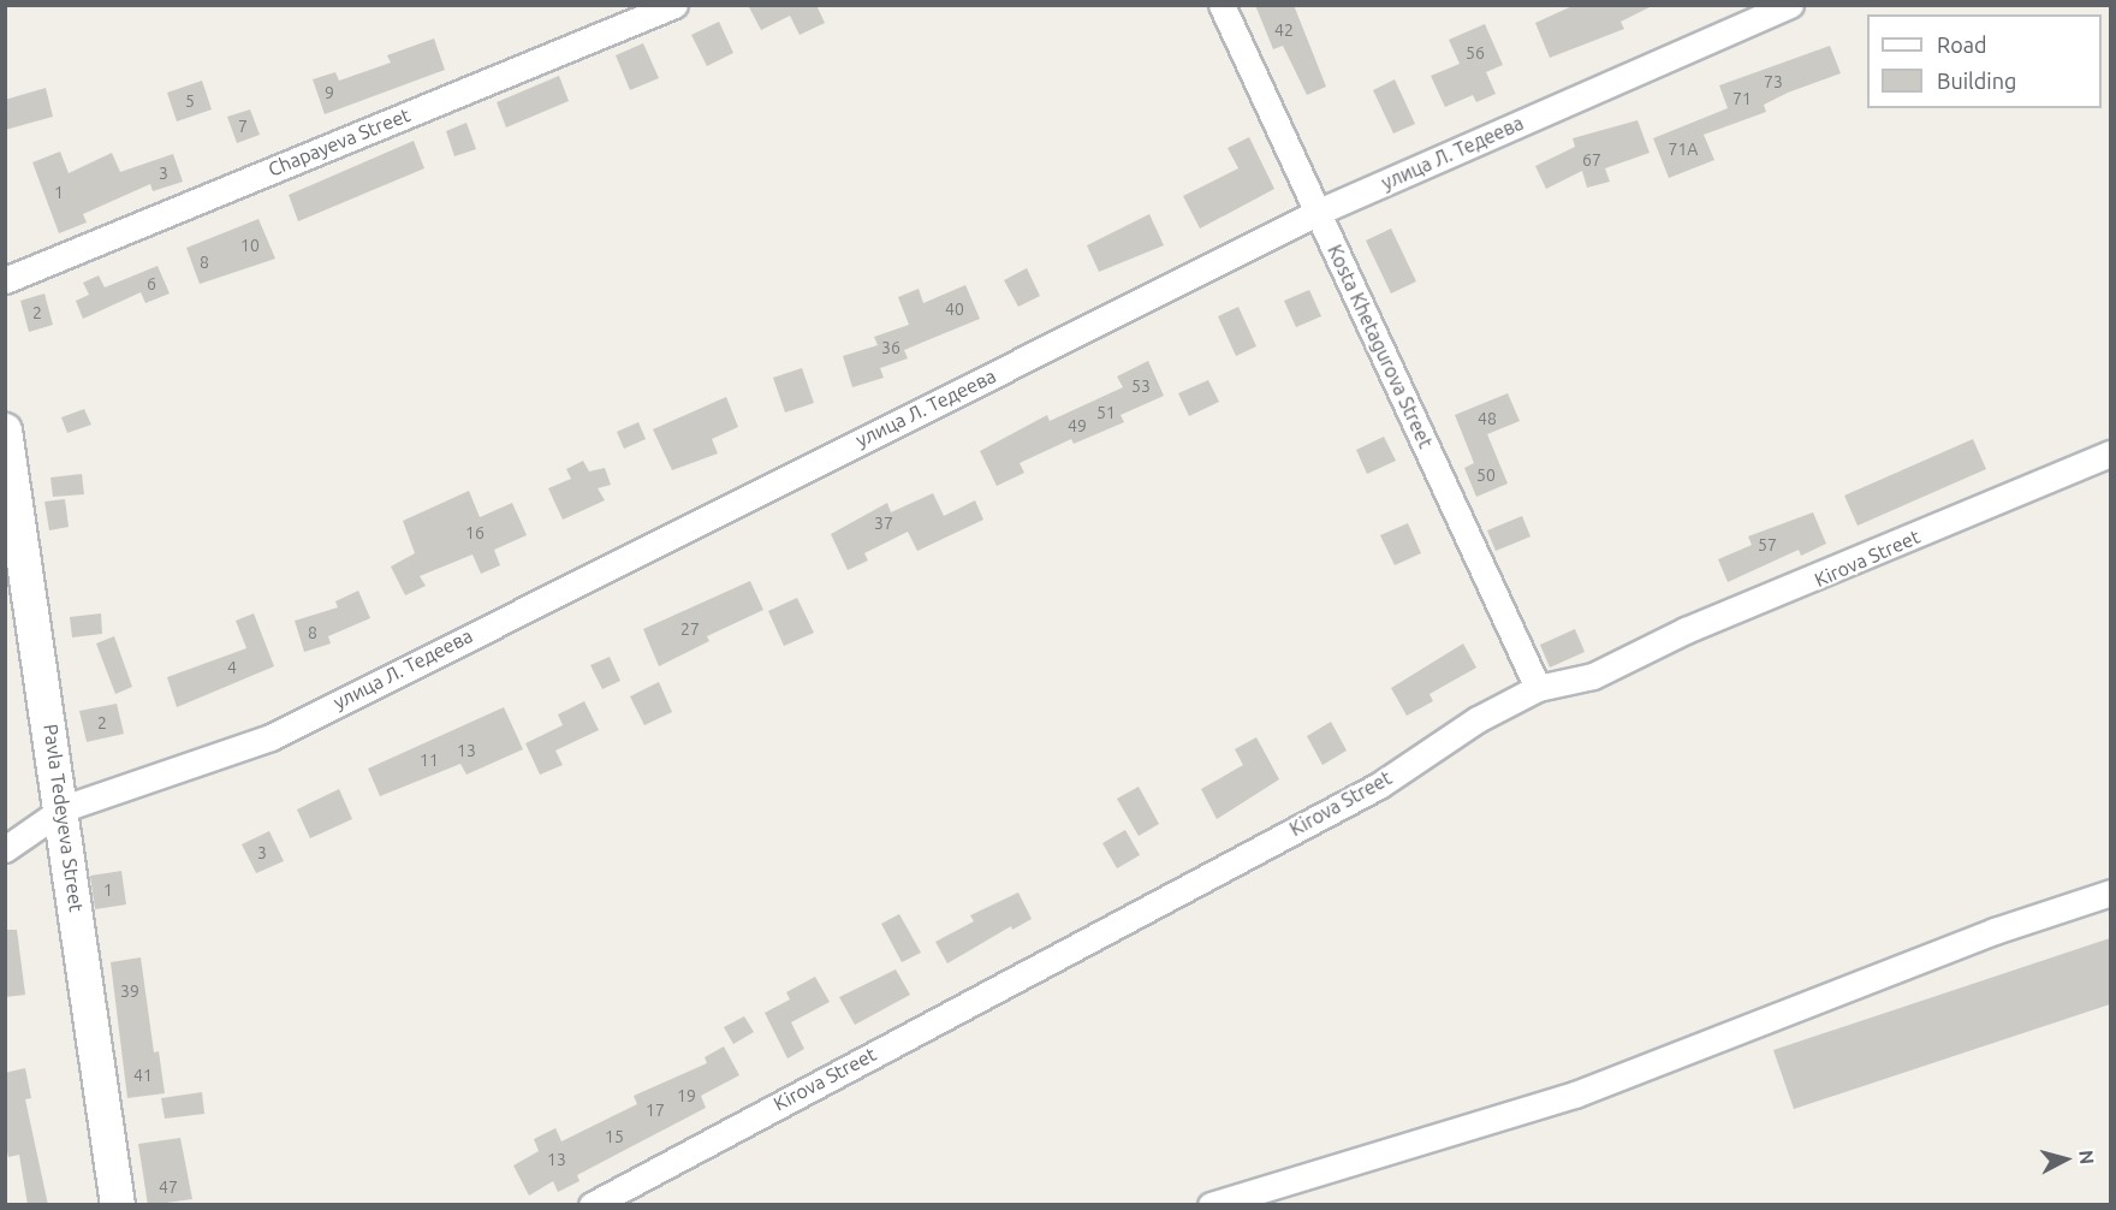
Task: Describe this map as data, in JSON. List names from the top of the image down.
{
  "streets": {
    "main road": ["Pavla Tedeyeva Street"],
    "street": [
      "Chapayeva Street",
      "улица Л. Тедеева",
      "Kosta Khetagurova Street",
      "Kirova Street"
    ]
  },
  "crossings": [
    ["улица Л. Тедеева", "Kosta Khetagurova Street"],
    ["улица Л. Тедеева", "Pavla Tedeyeva Street"],
    ["Kosta Khetagurova Street", "Kirova Street"]
  ],
  "house_numbers": [
    "42",
    "56",
    "73",
    "9",
    "71",
    "5",
    "7",
    "71А",
    "67",
    "3",
    "1",
    "10",
    "8",
    "6",
    "40",
    "2",
    "36",
    "53",
    "51",
    "48",
    "49",
    "50",
    "37",
    "16",
    "57",
    "27",
    "8",
    "4",
    "2",
    "13",
    "11",
    "3",
    "1",
    "39",
    "41",
    "19",
    "17",
    "15",
    "13",
    "47"
  ],
  "legend": ["Road", "Building"],
  "north": "right"
}
